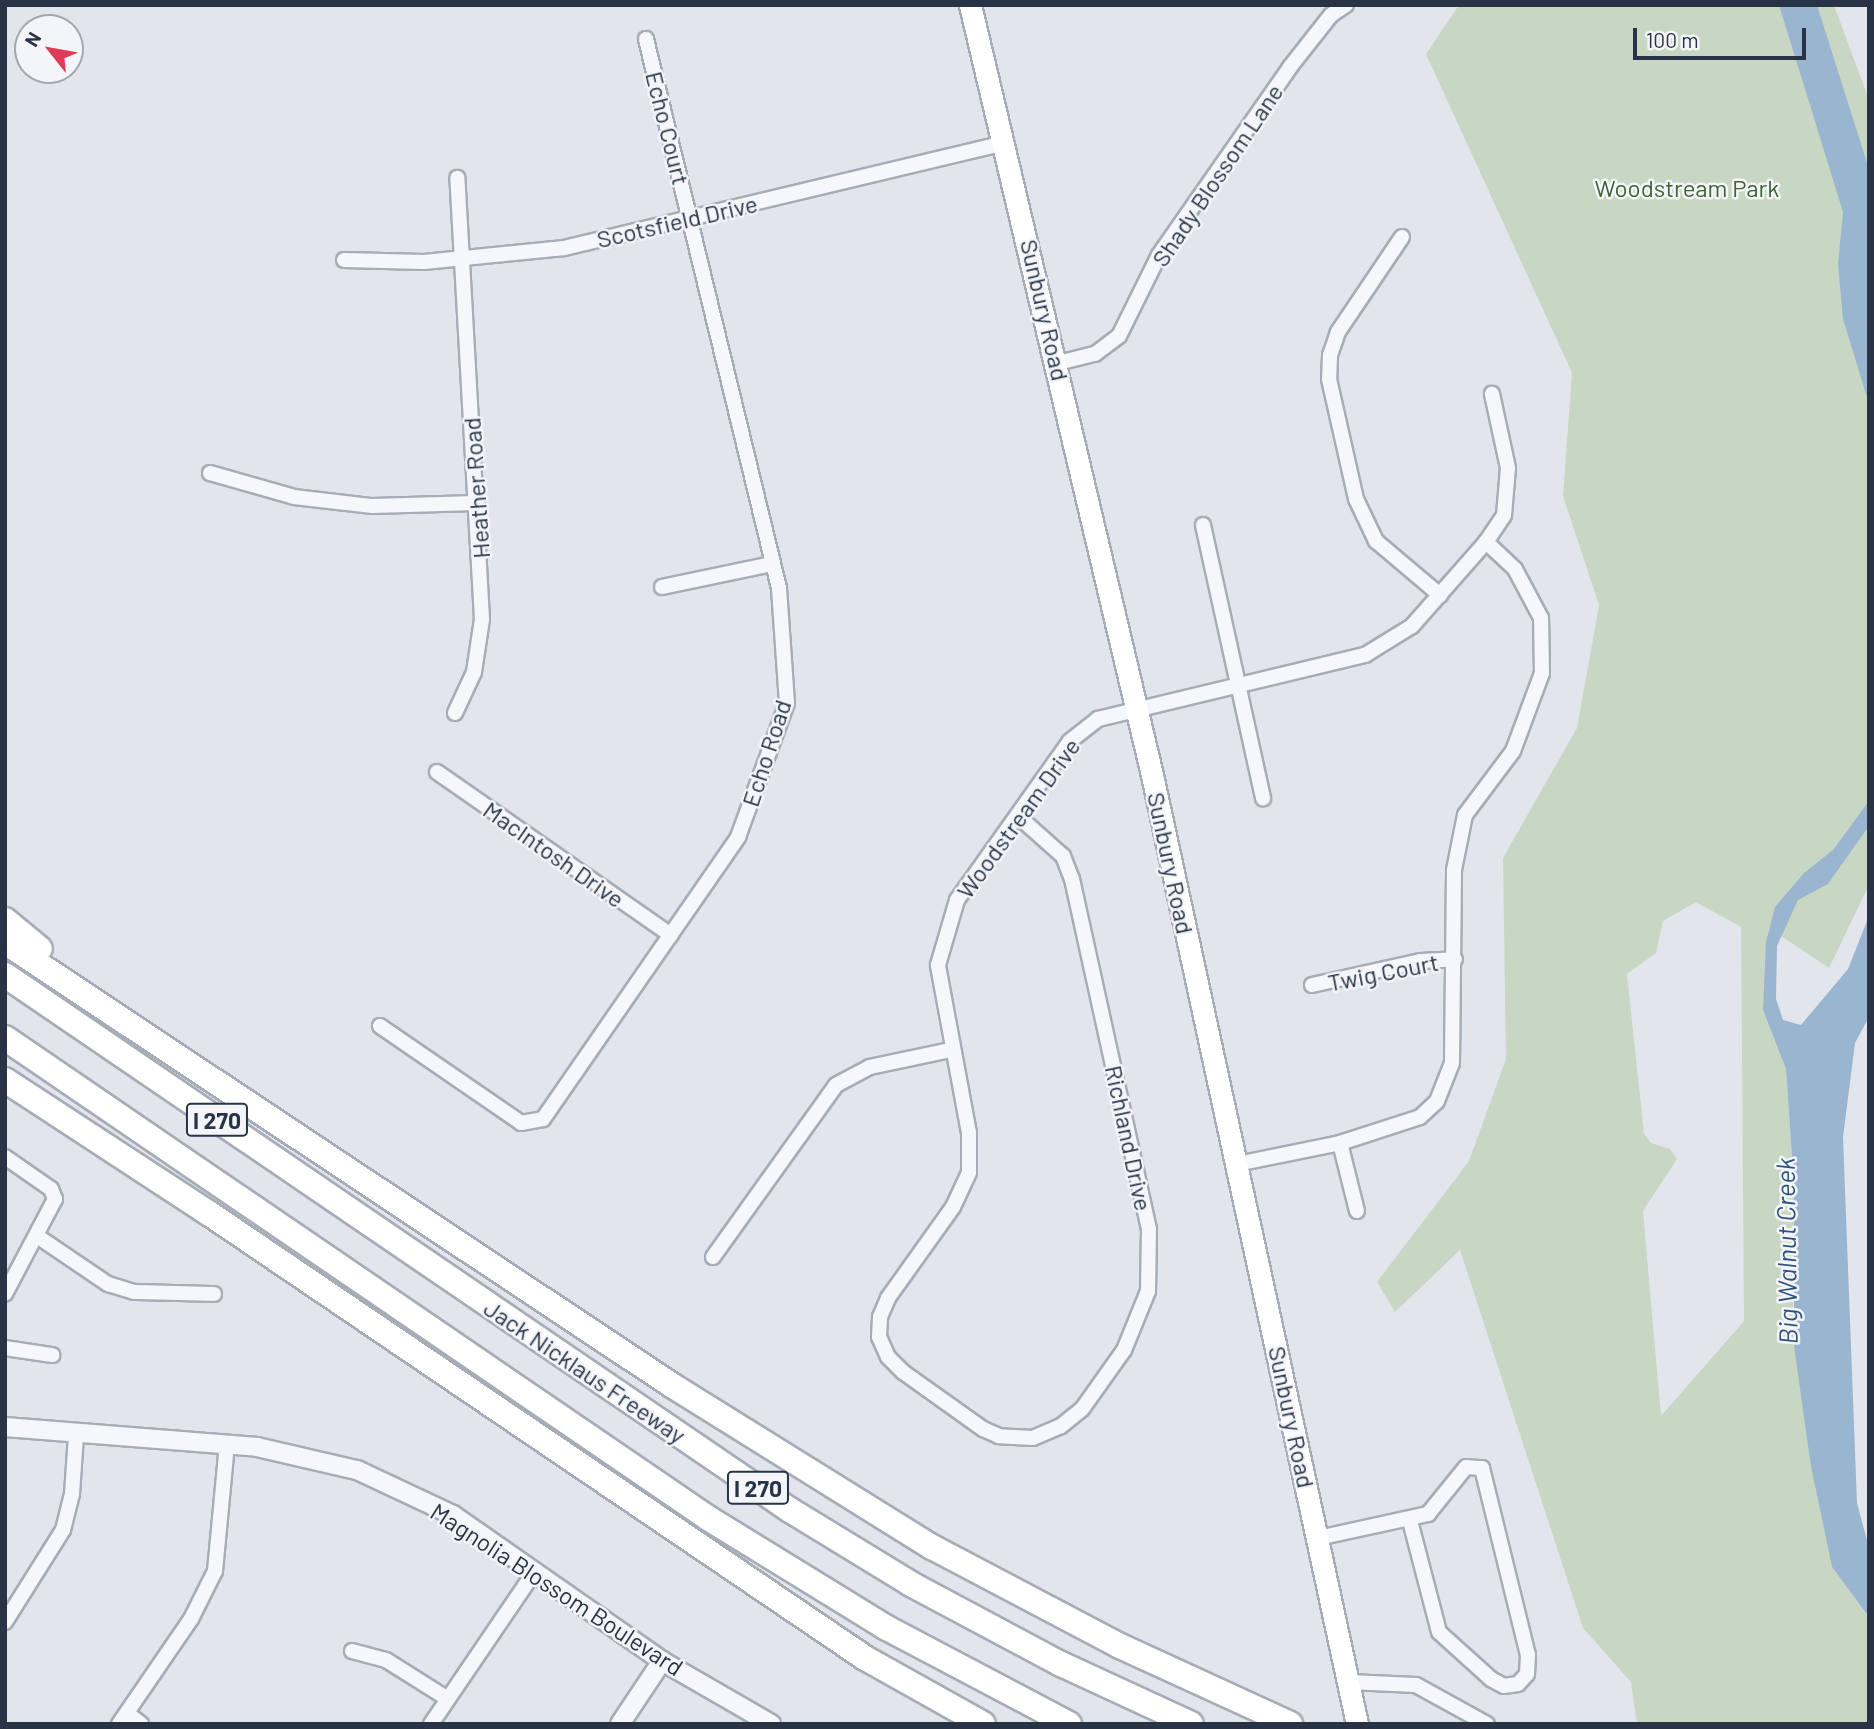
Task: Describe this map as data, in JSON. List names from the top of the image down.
{
  "streets": {
    "highway": ["I 270", "Jack Nicklaus Freeway"],
    "main road": ["Sunbury Road"],
    "street": [
      "Echo Court",
      "Shady Blossom Lane",
      "Scotsfield Drive",
      "Heather Road",
      "Echo Road",
      "Woodstream Drive",
      "MacIntosh Drive",
      "Twig Court",
      "Richland Drive",
      "Magnolia Blossom Boulevard"
    ]
  },
  "crossings": [
    ["Echo Court", "Scotsfield Drive"],
    ["Echo Court", "Echo Road"],
    ["Shady Blossom Lane", "Sunbury Road"],
    ["Scotsfield Drive", "Sunbury Road"],
    ["Scotsfield Drive", "Heather Road"],
    ["Scotsfield Drive", "Echo Road"],
    ["Sunbury Road", "Woodstream Drive"],
    ["Echo Road", "MacIntosh Drive"],
    ["Woodstream Drive", "Richland Drive"]
  ],
  "water": ["Big Walnut Creek"],
  "parks": ["Woodstream Park"],
  "scale_bar": "100 m",
  "north": "top left"
}
